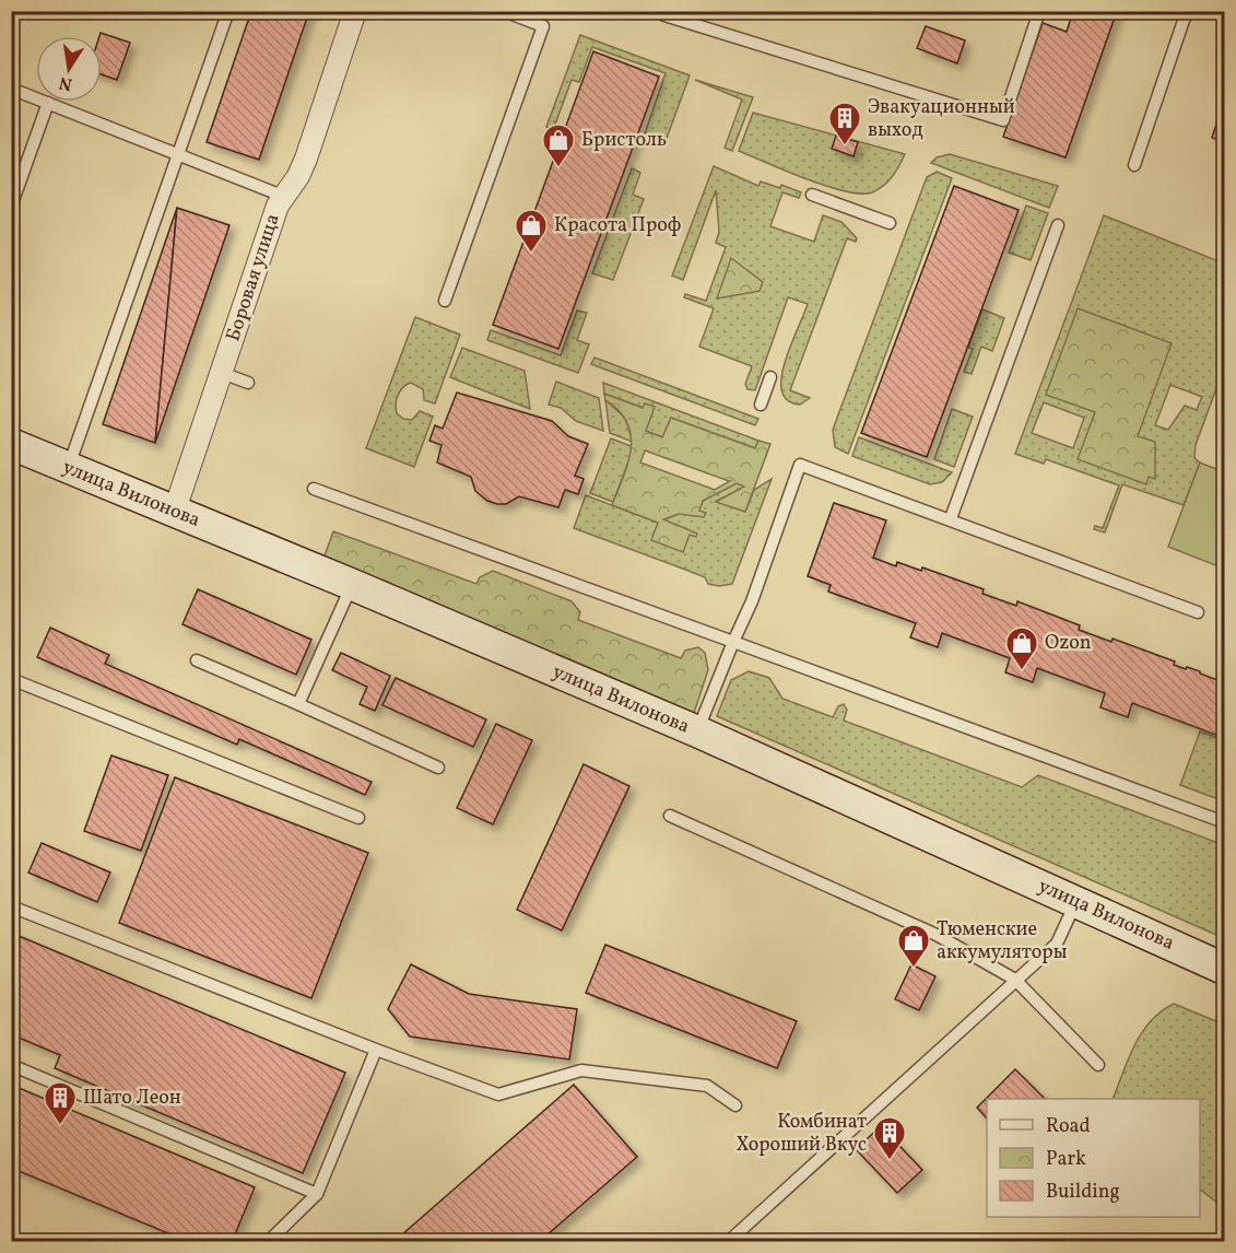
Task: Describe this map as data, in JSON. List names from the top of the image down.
{
  "streets": {
    "street": ["Боровая улица", "улица Вилонова"]
  },
  "crossings": [
    ["Боровая улица", "улица Вилонова"]
  ],
  "places": {
    "building": ["Эвакуационный выход", "Шато Леон", "Комбинат Хороший Вкус"],
    "shop": [
      "Бристоль",
      "Красота Проф",
      "Ozon",
      "Тюменские аккумуляторы"
    ]
  },
  "legend": ["Road", "Park", "Building"],
  "north": "bottom"
}
